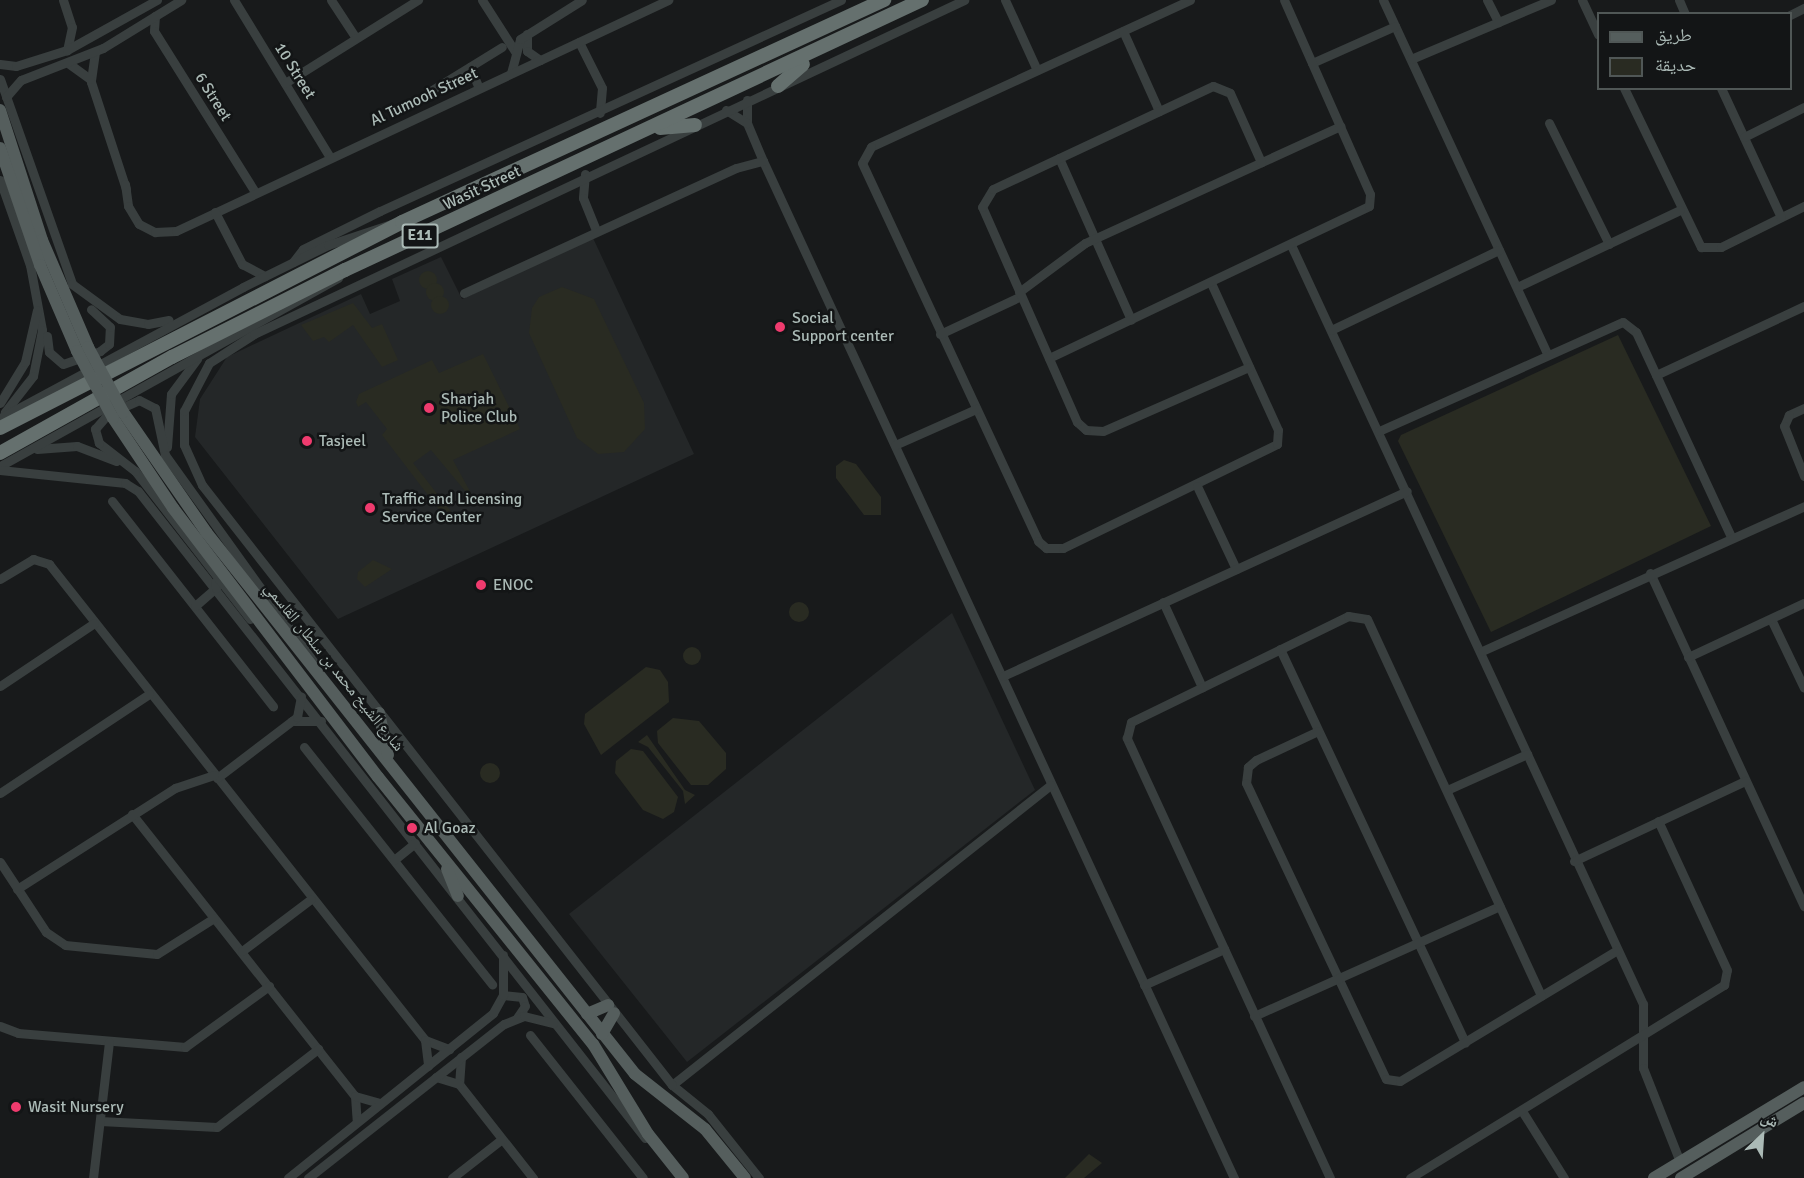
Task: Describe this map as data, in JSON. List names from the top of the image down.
{
  "streets": {
    "highway": ["Wasit Street", "E11"],
    "main road": ["شارع الشيخ محمد بن سلطان القاسمي"],
    "street": ["10 Street", "6 Street", "Al Tumooh Street"]
  },
  "crossings": [
    ["10 Street", "Al Tumooh Street"],
    ["6 Street", "Al Tumooh Street"]
  ],
  "places": [
    "Social Support center",
    "Sharjah Police Club",
    "Tasjeel",
    "Traffic and Licensing Service Center",
    "ENOC",
    "Al Goaz",
    "Wasit Nursery"
  ],
  "legend": ["طريق", "حديقة"],
  "north": "top right"
}
